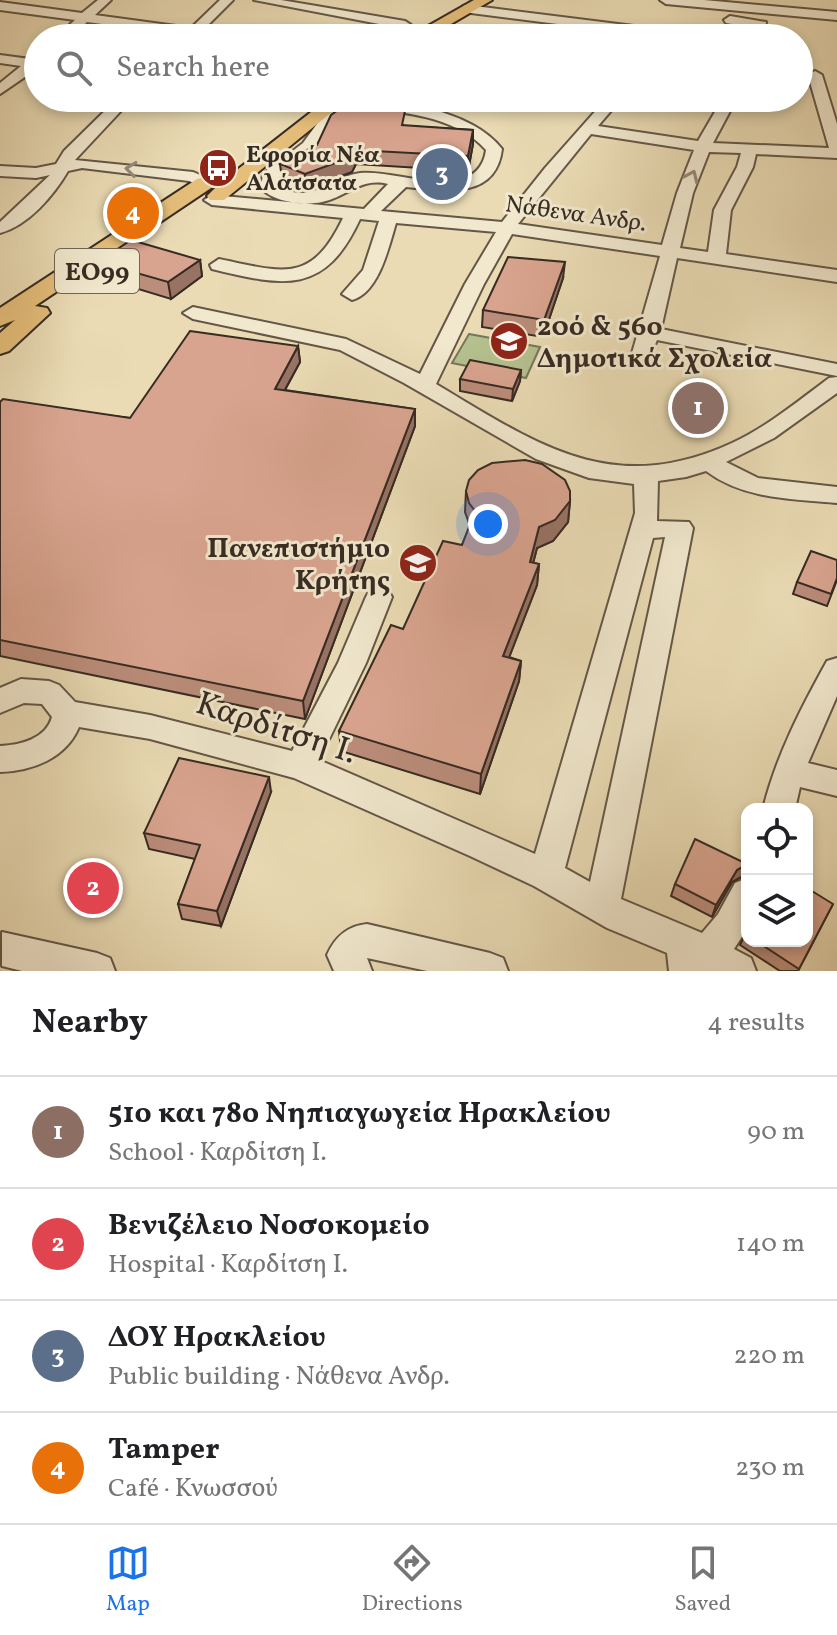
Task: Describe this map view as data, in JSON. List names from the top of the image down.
{
  "streets": {
    "main road": ["ΕΟ99"],
    "street": ["Νάθενα Ανδρ.", "Καρδίτση Ι."]
  },
  "crossings": [
    ["Νάθενα Ανδρ.", "ΕΟ99"]
  ],
  "places": {
    "bus stop": ["Εφορία Νέα Αλάτσατα"],
    "school or university": ["20ό & 56ο Δημοτικά Σχολεία", "Πανεπιστήμιο Κρήτης"]
  },
  "page": {
    "search": "Search here",
    "pins": [
      "3",
      "4",
      "1",
      "2"
    ],
    "heading": ["Nearby", "4 results"],
    "list": [
      {
        "mark": "1",
        "name": "51ο και 78ο Νηπιαγωγεία Ηρακλείου",
        "note": "School · Καρδίτση Ι.",
        "value": "90 m"
      },
      {
        "mark": "2",
        "name": "Βενιζέλειο Νοσοκομείο",
        "note": "Hospital · Καρδίτση Ι.",
        "value": "140 m"
      },
      {
        "mark": "3",
        "name": "ΔΟΥ Ηρακλείου",
        "note": "Public building · Νάθενα Ανδρ.",
        "value": "220 m"
      },
      {
        "mark": "4",
        "name": "Tamper",
        "note": "Café · Κνωσσού",
        "value": "230 m"
      }
    ],
    "nav": ["Map", "Directions", "Saved"]
  }
}
